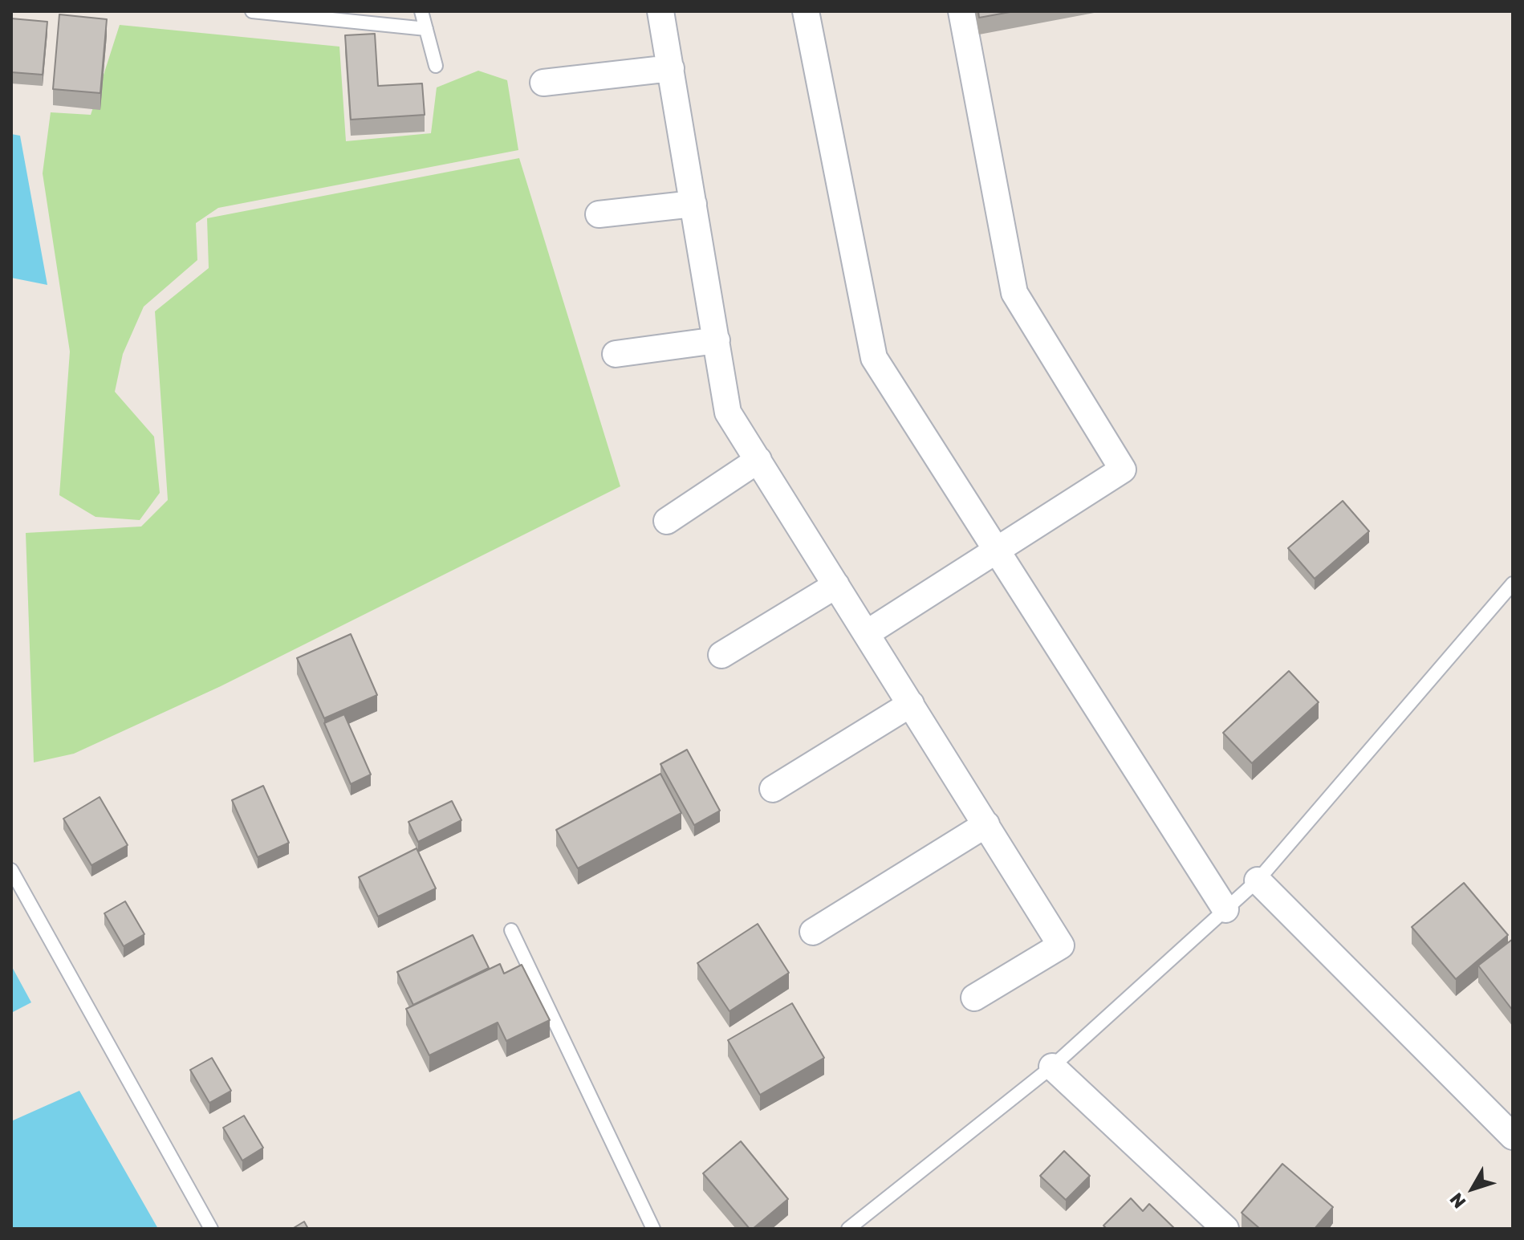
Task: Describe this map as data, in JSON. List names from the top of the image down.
{
  "north": "bottom left"
}
